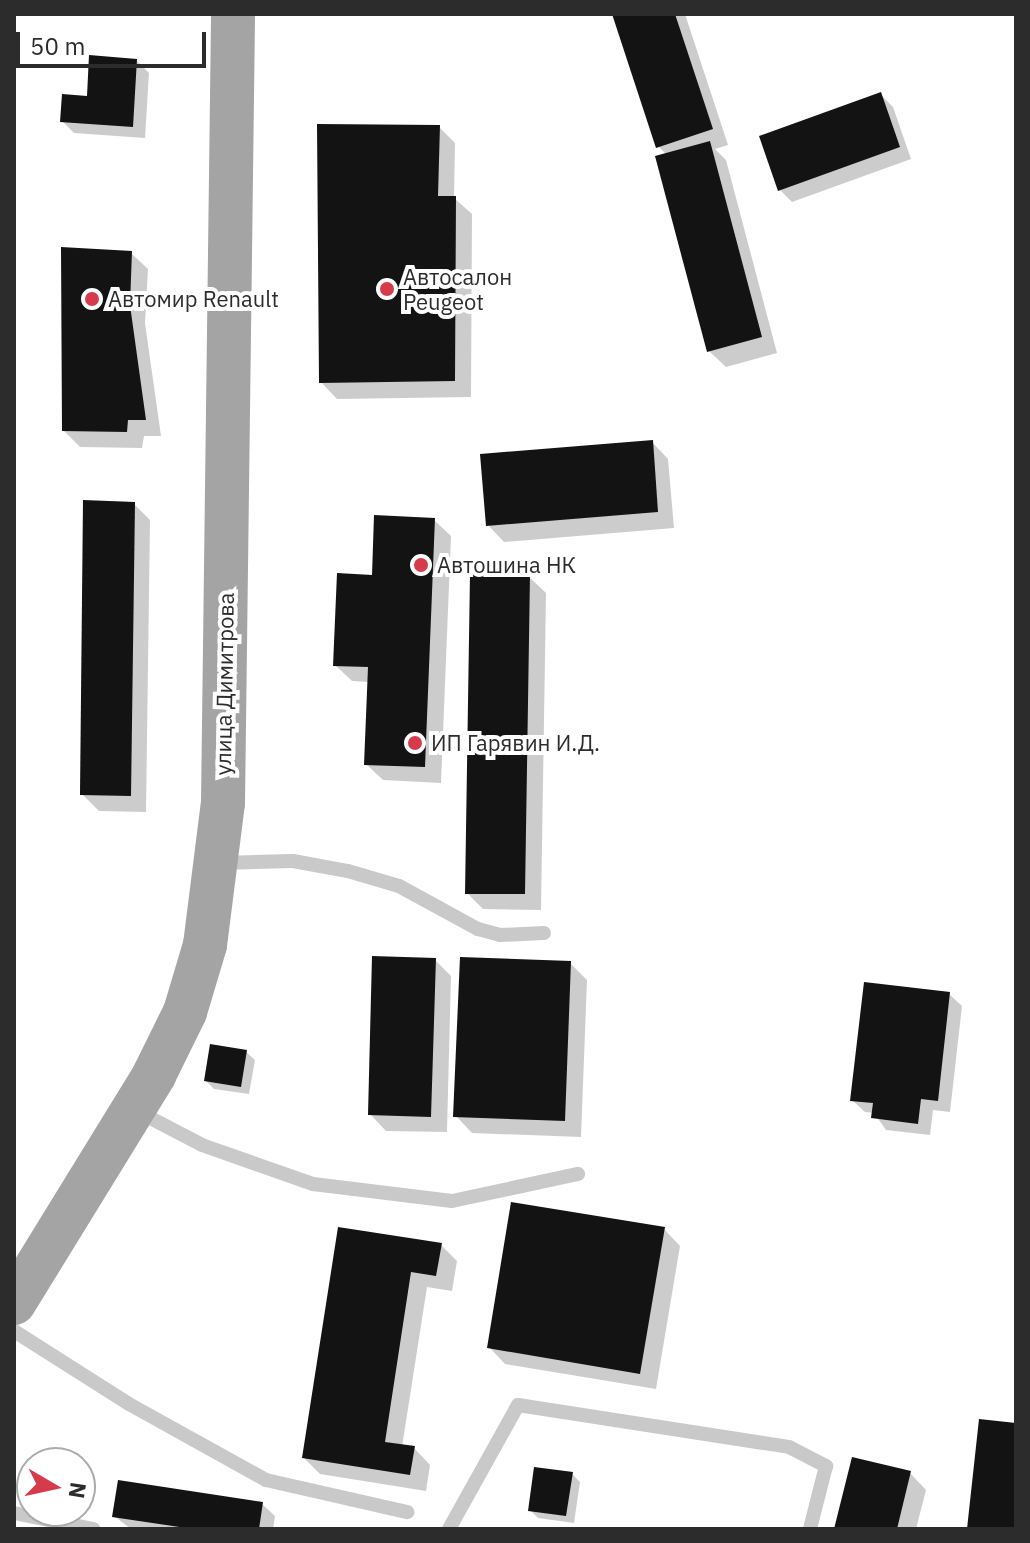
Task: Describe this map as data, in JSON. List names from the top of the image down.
{
  "streets": {
    "main road": ["улица Димитрова"]
  },
  "places": [
    "Автосалон Peugeot",
    "Автомир Renault",
    "Автошина НК",
    "ИП Гарявин И.Д."
  ],
  "scale_bar": "50 m",
  "north": "right"
}
